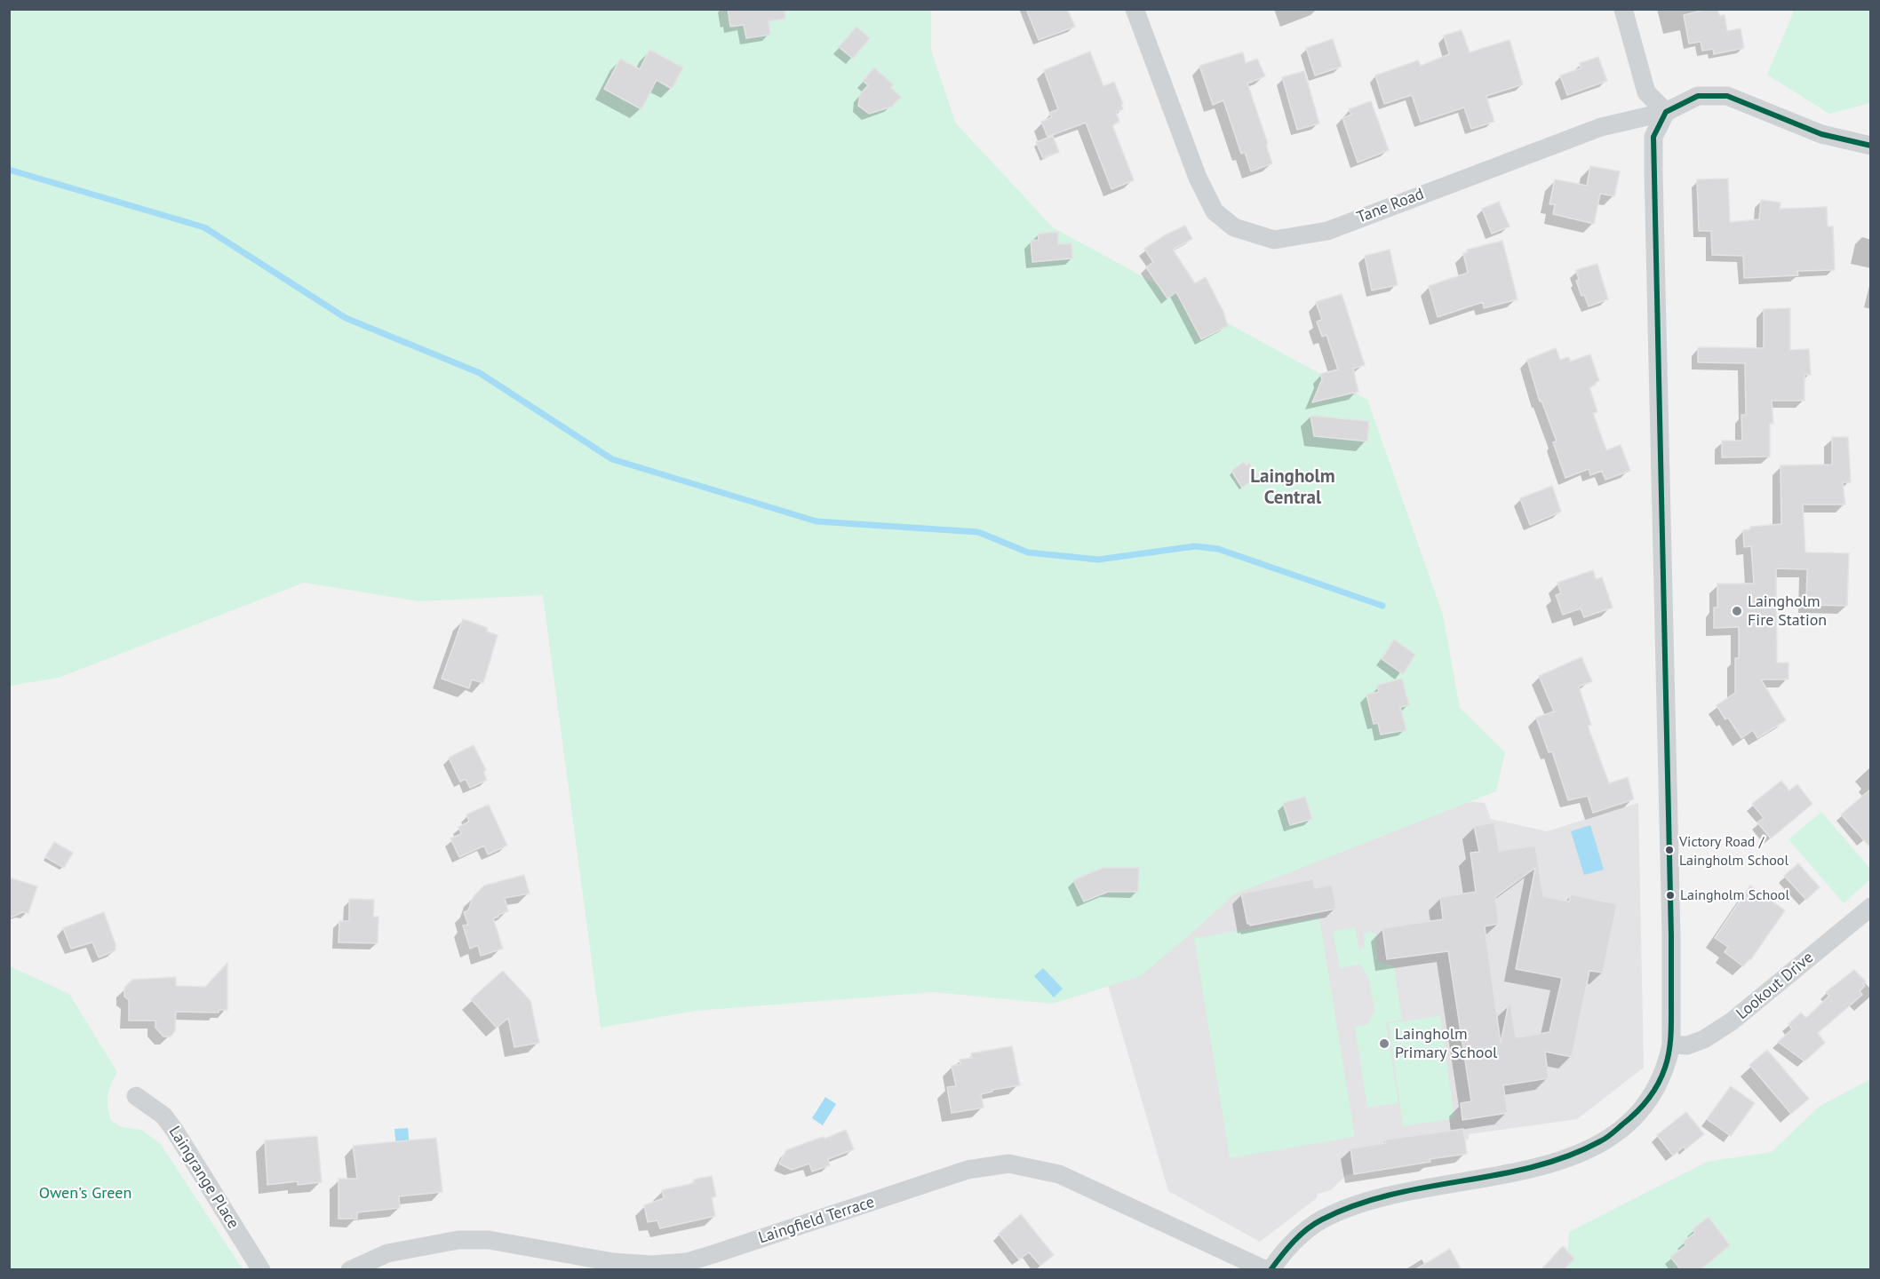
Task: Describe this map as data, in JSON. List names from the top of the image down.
{
  "streets": {
    "street": [
      "Tane Road",
      "Lookout Drive",
      "Laingrange Place",
      "Laingfield Terrace"
    ]
  },
  "districts": ["Laingholm Central"],
  "parks": ["Owen's Green"],
  "places": [
    "Laingholm Fire Station",
    "Victory Road / Laingholm School",
    "Laingholm School",
    "Laingholm Primary School"
  ]
}
